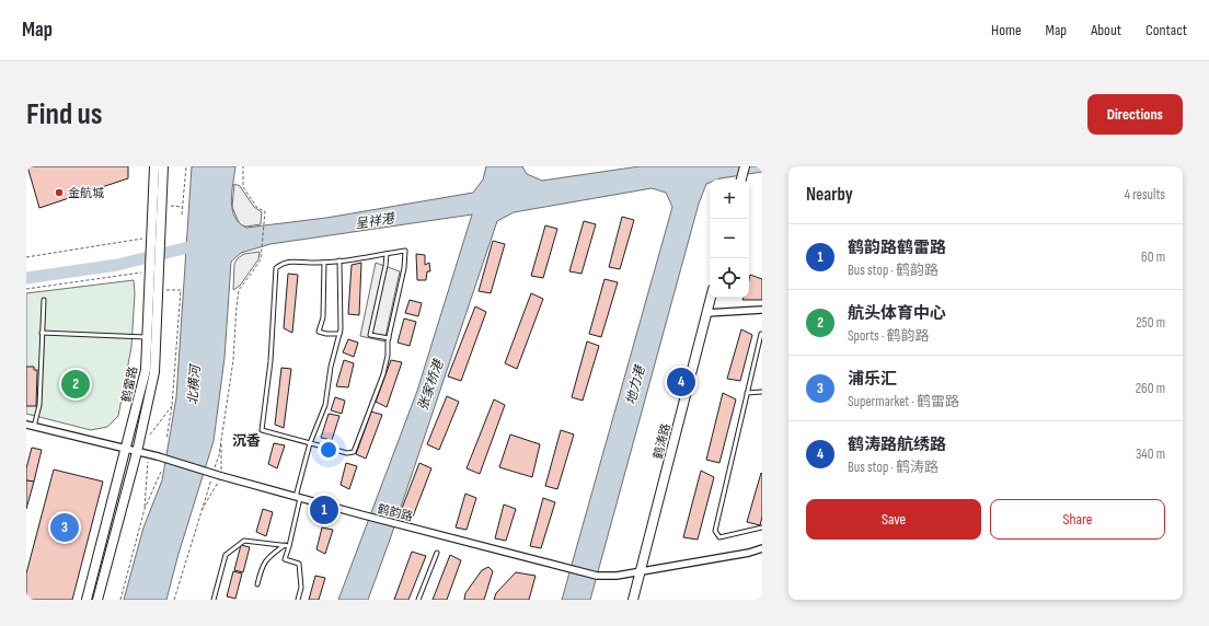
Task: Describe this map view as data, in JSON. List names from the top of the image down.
{
  "streets": {
    "street": ["鹤雷路", "鹤涛路", "鹤韵路"]
  },
  "crossings": [
    ["鹤雷路", "鹤韵路"],
    ["鹤涛路", "鹤韵路"]
  ],
  "districts": ["沉香"],
  "water": [
    "呈祥港",
    "北横河",
    "张家桥港",
    "地力港"
  ],
  "places": ["金航城"],
  "page": {
    "header": "Map",
    "nav": [
      "Home",
      "Map",
      "About",
      "Contact"
    ],
    "buttons": [
      "Directions",
      ["Save", "Share"]
    ],
    "title": "Find us",
    "heading": ["Nearby", "4 results"],
    "map_buttons": ["+", "−"],
    "list": [
      {
        "mark": "1",
        "name": "鹤韵路鹤雷路",
        "note": "Bus stop · 鹤韵路",
        "value": "60 m"
      },
      {
        "mark": "2",
        "name": "航头体育中心",
        "note": "Sports · 鹤韵路",
        "value": "250 m"
      },
      {
        "mark": "3",
        "name": "浦乐汇",
        "note": "Supermarket · 鹤雷路",
        "value": "260 m"
      },
      {
        "mark": "4",
        "name": "鹤涛路航绣路",
        "note": "Bus stop · 鹤涛路",
        "value": "340 m"
      }
    ],
    "pins": [
      "4",
      "2",
      "1",
      "3"
    ]
  }
}
